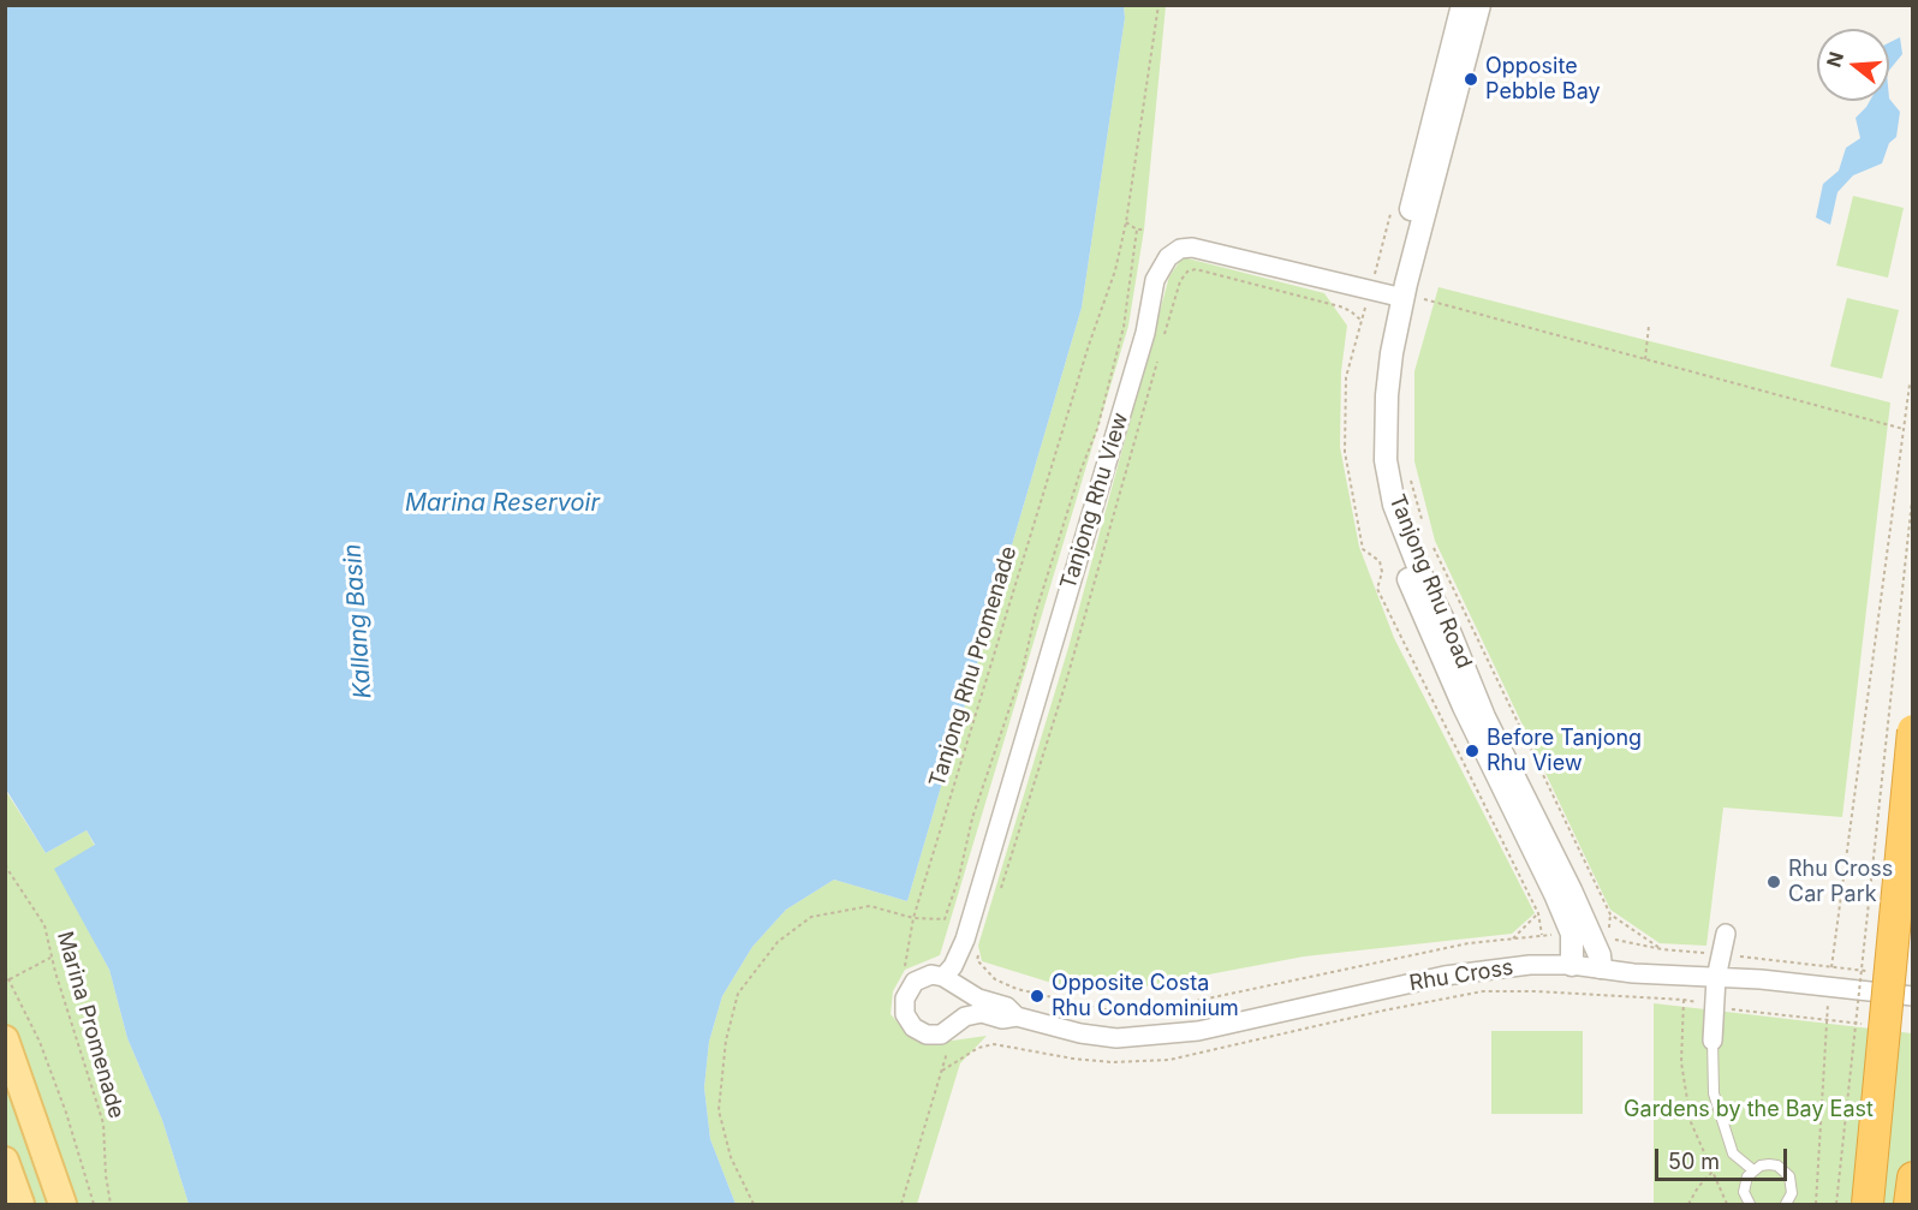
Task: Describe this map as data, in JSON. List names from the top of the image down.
{
  "streets": {
    "street": ["Tanjong Rhu View", "Tanjong Rhu Road", "Rhu Cross"],
    "path": ["Tanjong Rhu Promenade", "Marina Promenade"]
  },
  "crossings": [
    ["Tanjong Rhu View", "Tanjong Rhu Road"],
    ["Tanjong Rhu View", "Rhu Cross"],
    ["Tanjong Rhu Road", "Rhu Cross"],
    ["Tanjong Rhu Promenade", "Rhu Cross"]
  ],
  "water": ["Marina Reservoir", "Kallang Basin"],
  "parks": ["Gardens by the Bay East"],
  "places": [
    "Opposite Pebble Bay",
    "Before Tanjong Rhu View",
    "Rhu Cross Car Park",
    "Opposite Costa Rhu Condominium"
  ],
  "scale_bar": "50 m",
  "north": "left"
}
